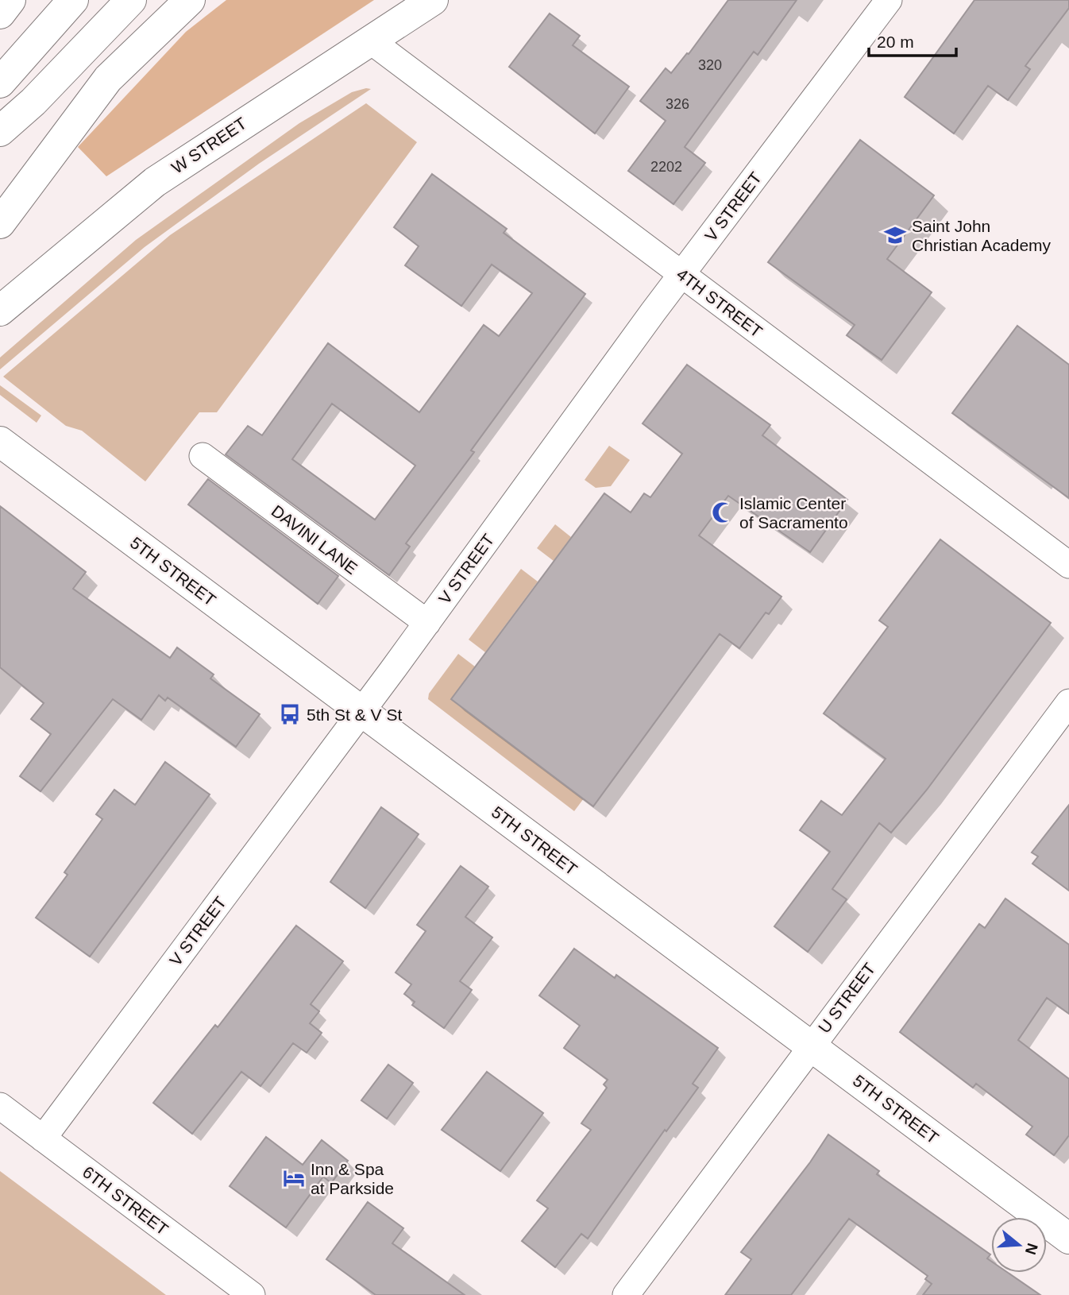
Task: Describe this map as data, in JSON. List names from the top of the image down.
{
  "streets": {
    "main road": ["W STREET", "5TH STREET"],
    "street": [
      "V STREET",
      "4TH STREET",
      "DAVINI LANE",
      "U STREET",
      "6TH STREET"
    ]
  },
  "crossings": [
    ["W STREET", "4TH STREET"],
    ["V STREET", "4TH STREET"],
    ["V STREET", "DAVINI LANE"],
    ["V STREET", "5TH STREET"],
    ["V STREET", "6TH STREET"],
    ["5TH STREET", "U STREET"]
  ],
  "places": {
    "school or university": ["Saint John Christian Academy"],
    "mosque": ["Islamic Center of Sacramento"],
    "bus stop": ["5th St & V St"],
    "hotel": ["Inn & Spa at Parkside"]
  },
  "house_numbers": ["320", "326", "2202"],
  "scale_bar": "20 m",
  "north": "right"
}
